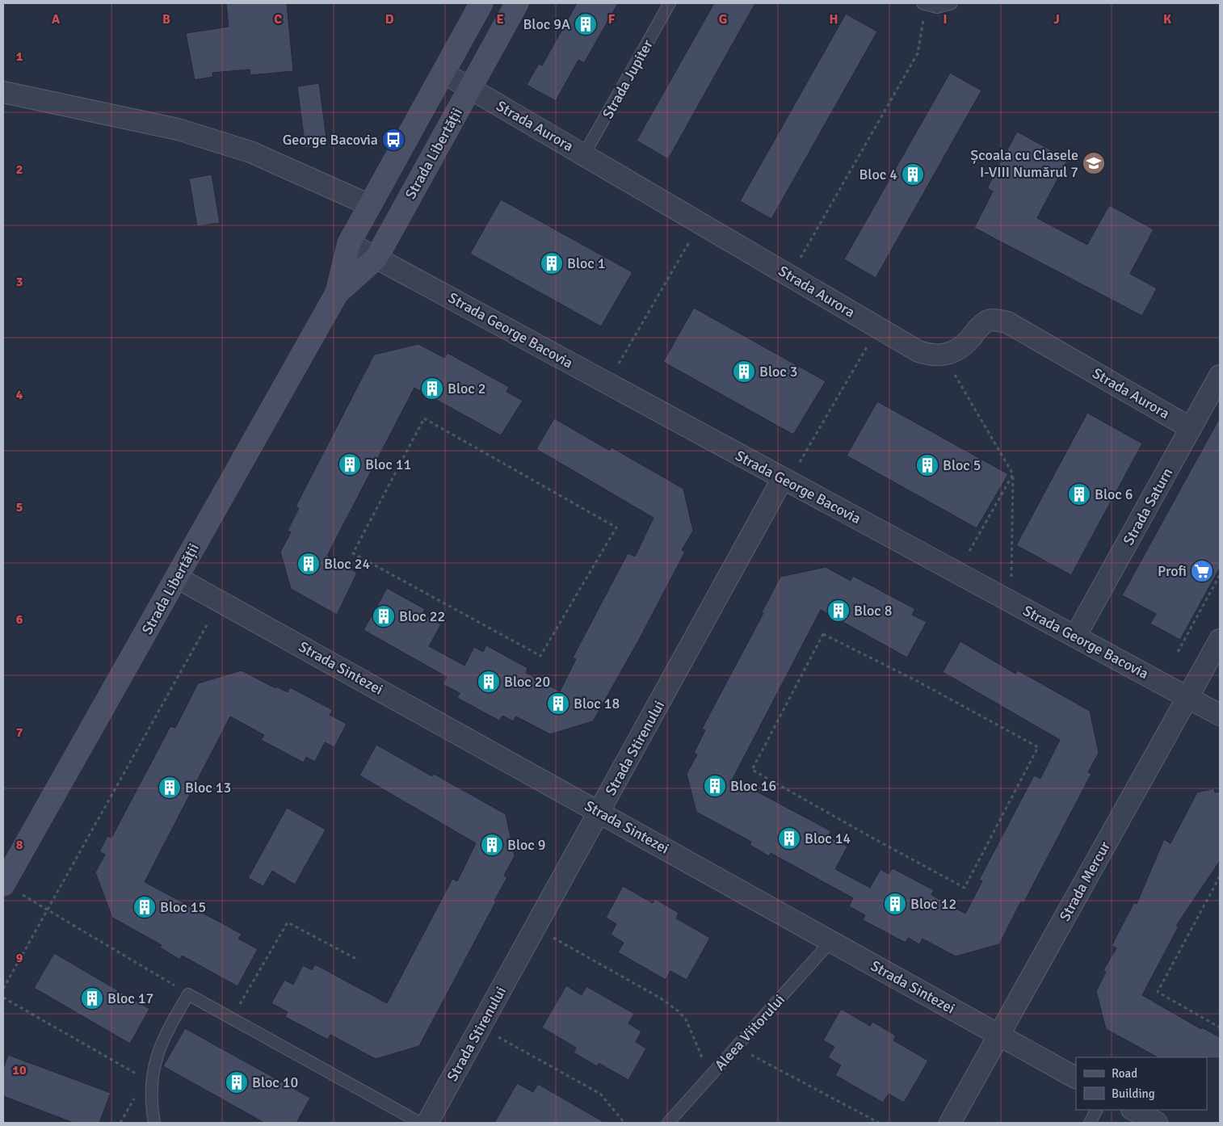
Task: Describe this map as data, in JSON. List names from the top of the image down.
{
  "streets": {
    "main road": ["Strada Libertății"],
    "street": [
      "Strada Aurora",
      "Strada George Bacovia",
      "Strada Saturn",
      "Strada Sintezei",
      "Strada Stirenului",
      "Strada Mercur"
    ],
    "lane": ["Strada Jupiter", "Aleea Viitorului"]
  },
  "crossings": [
    ["Strada Jupiter", "Strada Aurora"],
    ["Strada Aurora", "Strada Libertății"],
    ["Strada Aurora", "Strada Saturn"],
    ["Strada Libertății", "Strada George Bacovia"],
    ["Strada Libertății", "Strada Sintezei"],
    ["Strada George Bacovia", "Strada Saturn"],
    ["Strada George Bacovia", "Strada Stirenului"],
    ["Strada George Bacovia", "Strada Mercur"],
    ["Strada Sintezei", "Strada Stirenului"],
    ["Strada Sintezei", "Strada Mercur"],
    ["Strada Sintezei", "Aleea Viitorului"]
  ],
  "places": {
    "building": [
      "Bloc 9A",
      "Bloc 4",
      "Bloc 1",
      "Bloc 3",
      "Bloc 2",
      "Bloc 11",
      "Bloc 5",
      "Bloc 6",
      "Bloc 24",
      "Bloc 8",
      "Bloc 22",
      "Bloc 20",
      "Bloc 18",
      "Bloc 16",
      "Bloc 13",
      "Bloc 14",
      "Bloc 9",
      "Bloc 12",
      "Bloc 15",
      "Bloc 17",
      "Bloc 10"
    ],
    "bus stop": ["George Bacovia"],
    "school or university": ["Școala cu Clasele I-VIII Numărul 7"],
    "supermarket": ["Profi"]
  },
  "legend": ["Road", "Building"],
  "grid": {
    "columns": [
      "A",
      "B",
      "C",
      "D",
      "E",
      "F",
      "G",
      "H",
      "I",
      "J",
      "K"
    ],
    "rows": [
      "1",
      "2",
      "3",
      "4",
      "5",
      "6",
      "7",
      "8",
      "9",
      "10"
    ]
  }
}
